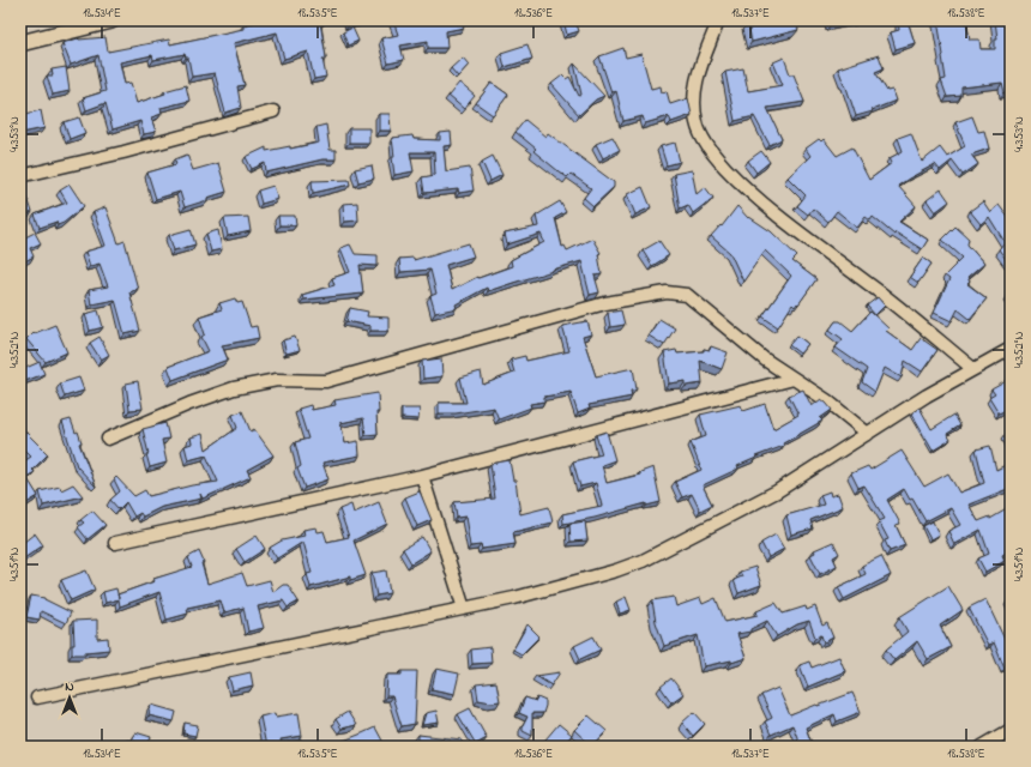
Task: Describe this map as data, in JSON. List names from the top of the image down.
{
  "north": "top",
  "coordinates": [
    "18.534°E",
    "18.535°E",
    "18.536°E",
    "18.537°E",
    "18.538°E",
    "4.353°N",
    "4.352°N",
    "4.351°N"
  ]
}
